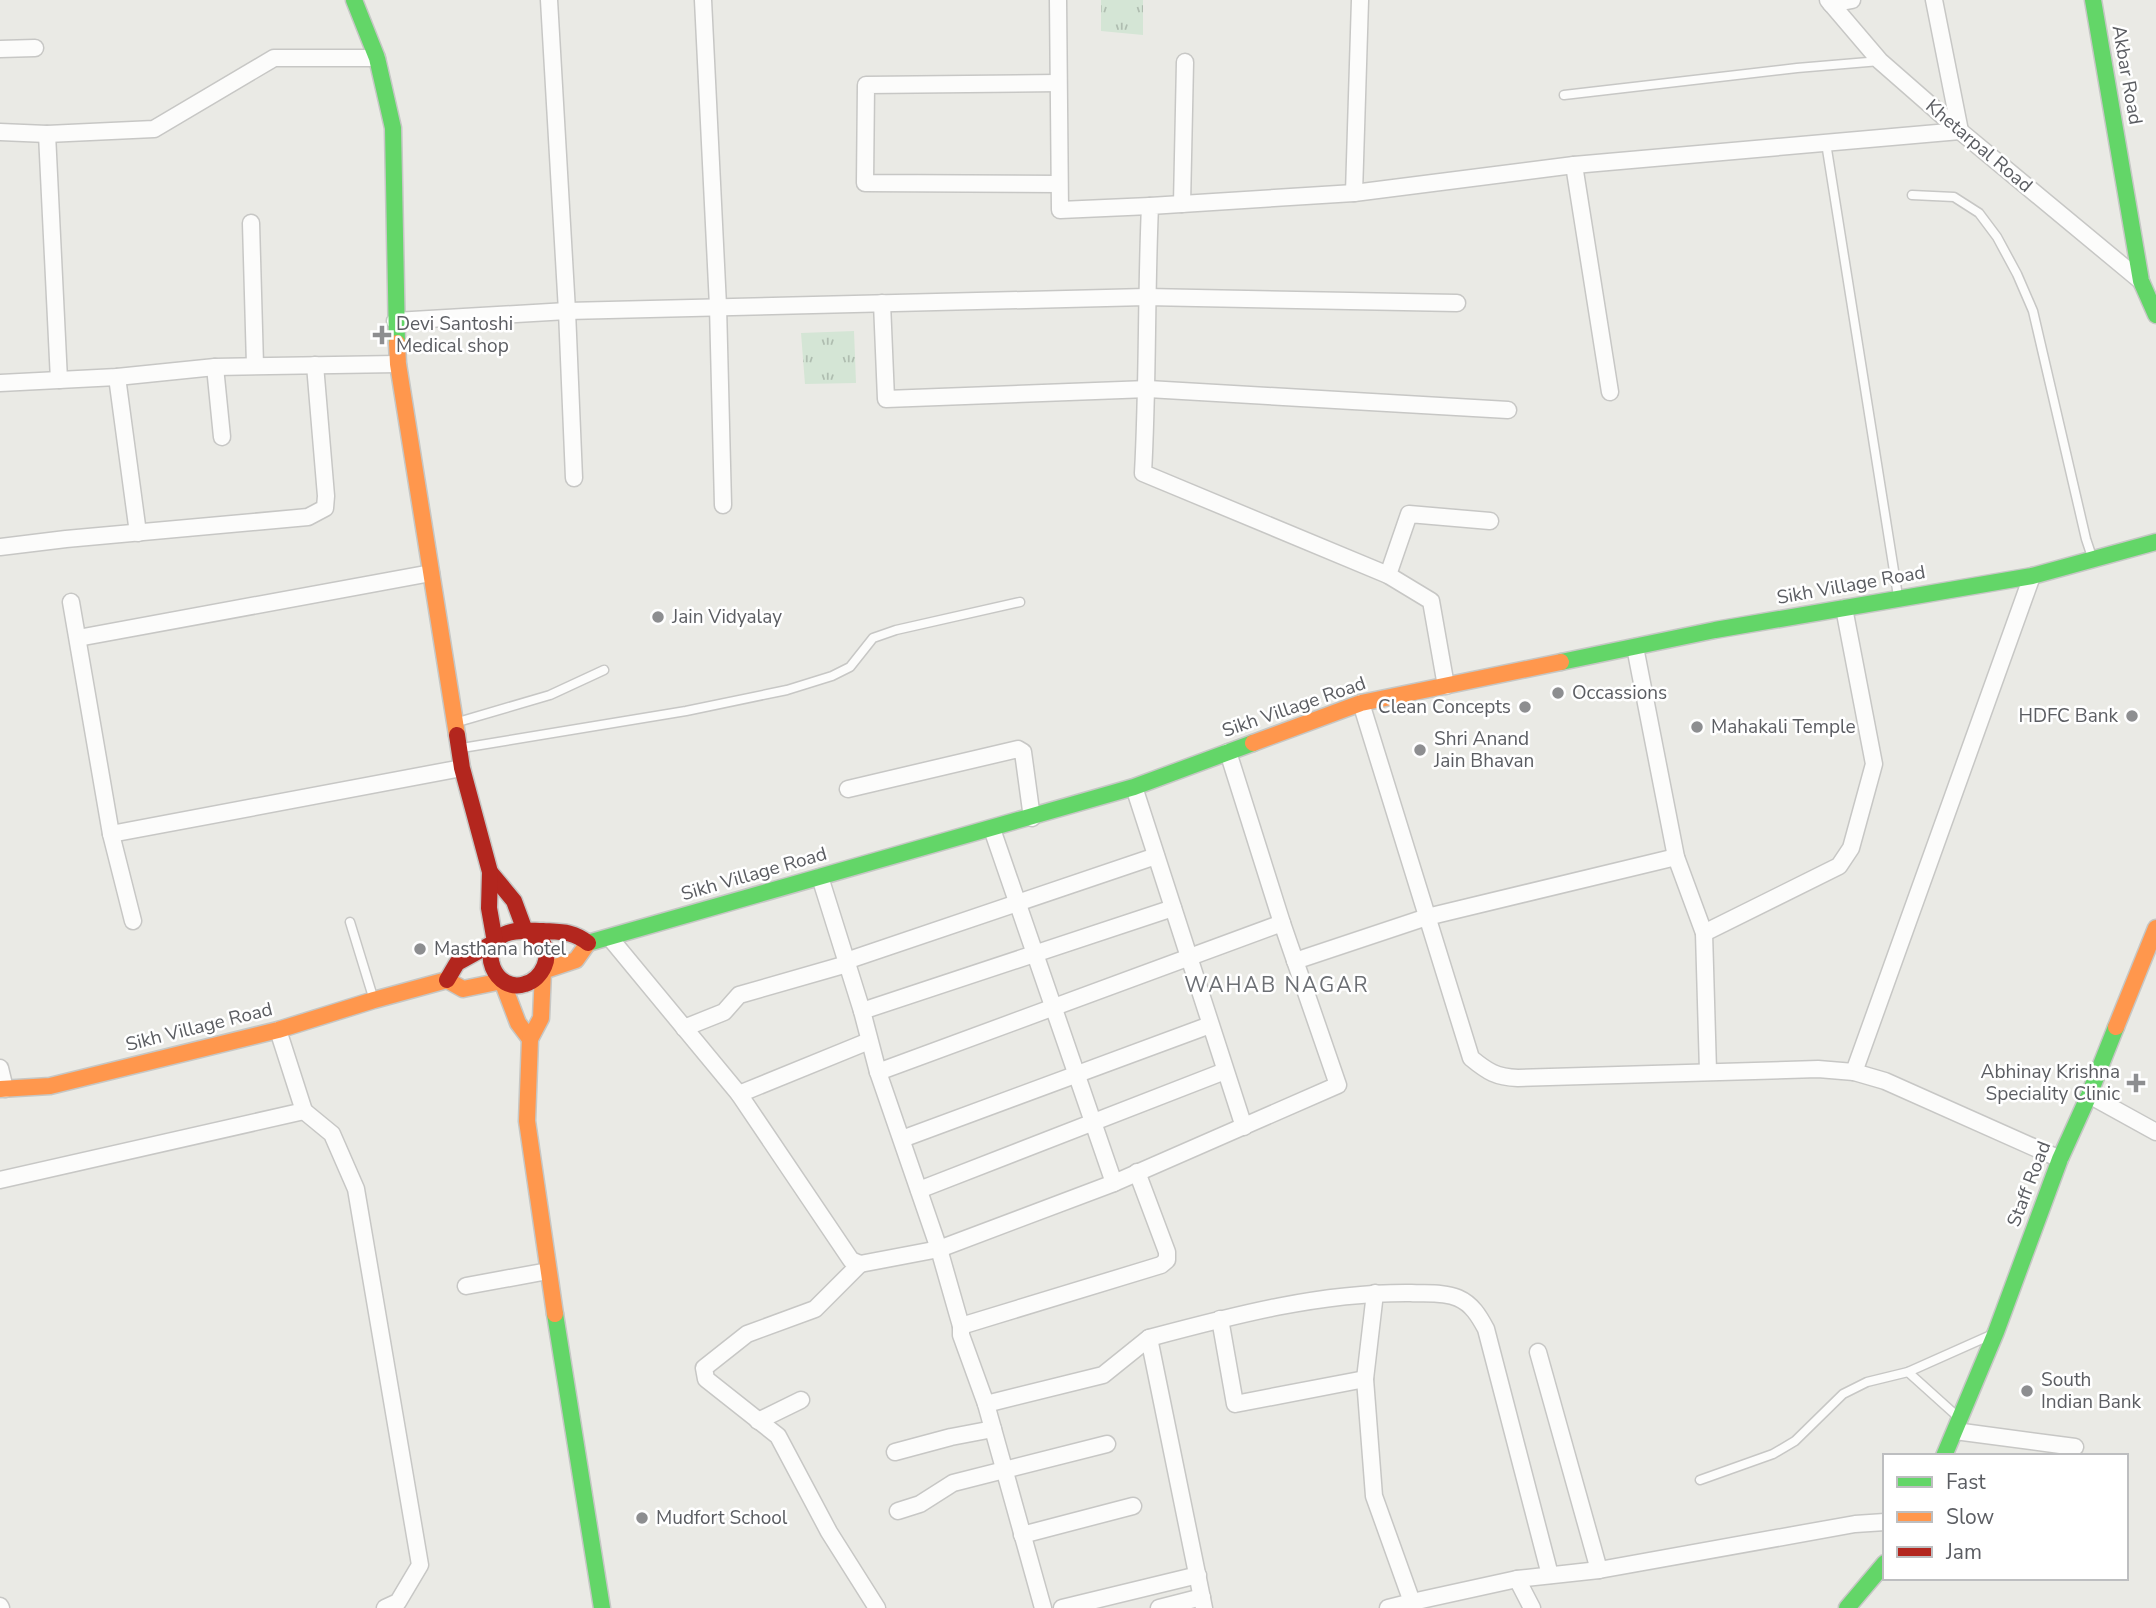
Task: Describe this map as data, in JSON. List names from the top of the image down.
{
  "streets": {
    "main road": ["Akbar Road", "Sikh Village Road", "Staff Road"],
    "street": ["Khetarpal Road"]
  },
  "crossings": [
    ["Akbar Road", "Khetarpal Road"]
  ],
  "districts": ["WAHAB NAGAR"],
  "places": {
    "health": ["Devi Santoshi Medical shop", "Abhinay Krishna Speciality Clinic"],
    "other": [
      "Jain Vidyalay",
      "Occassions",
      "Clean Concepts",
      "HDFC Bank",
      "Mahakali Temple",
      "Shri Anand Jain Bhavan",
      "Masthana hotel",
      "South Indian Bank",
      "Mudfort School"
    ]
  },
  "legend": ["Fast", "Slow", "Jam"]
}
